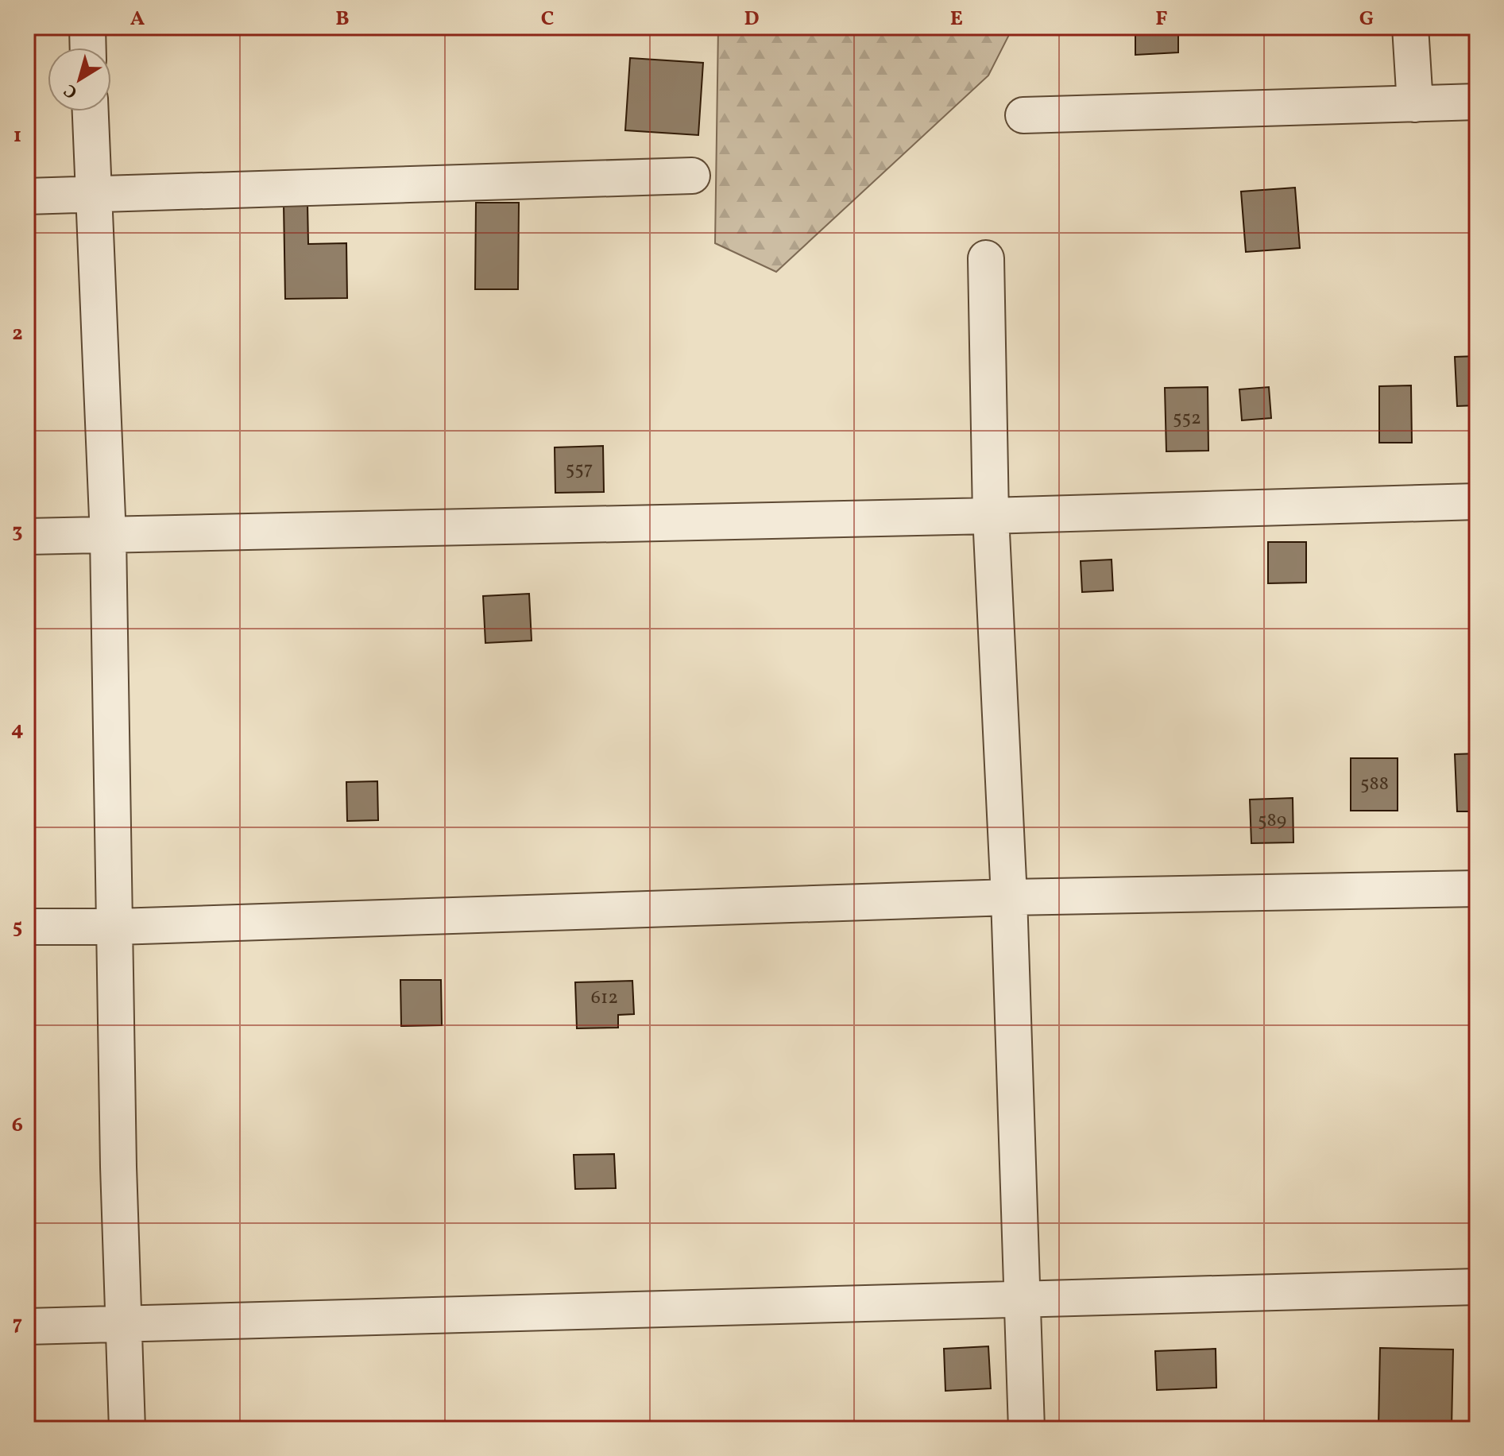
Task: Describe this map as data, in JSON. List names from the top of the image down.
{
  "house_numbers": [
    "552",
    "557",
    "588",
    "589",
    "612"
  ],
  "north": "bottom left",
  "grid": {
    "columns": [
      "A",
      "B",
      "C",
      "D",
      "E",
      "F",
      "G"
    ],
    "rows": [
      "1",
      "2",
      "3",
      "4",
      "5",
      "6",
      "7"
    ]
  }
}
